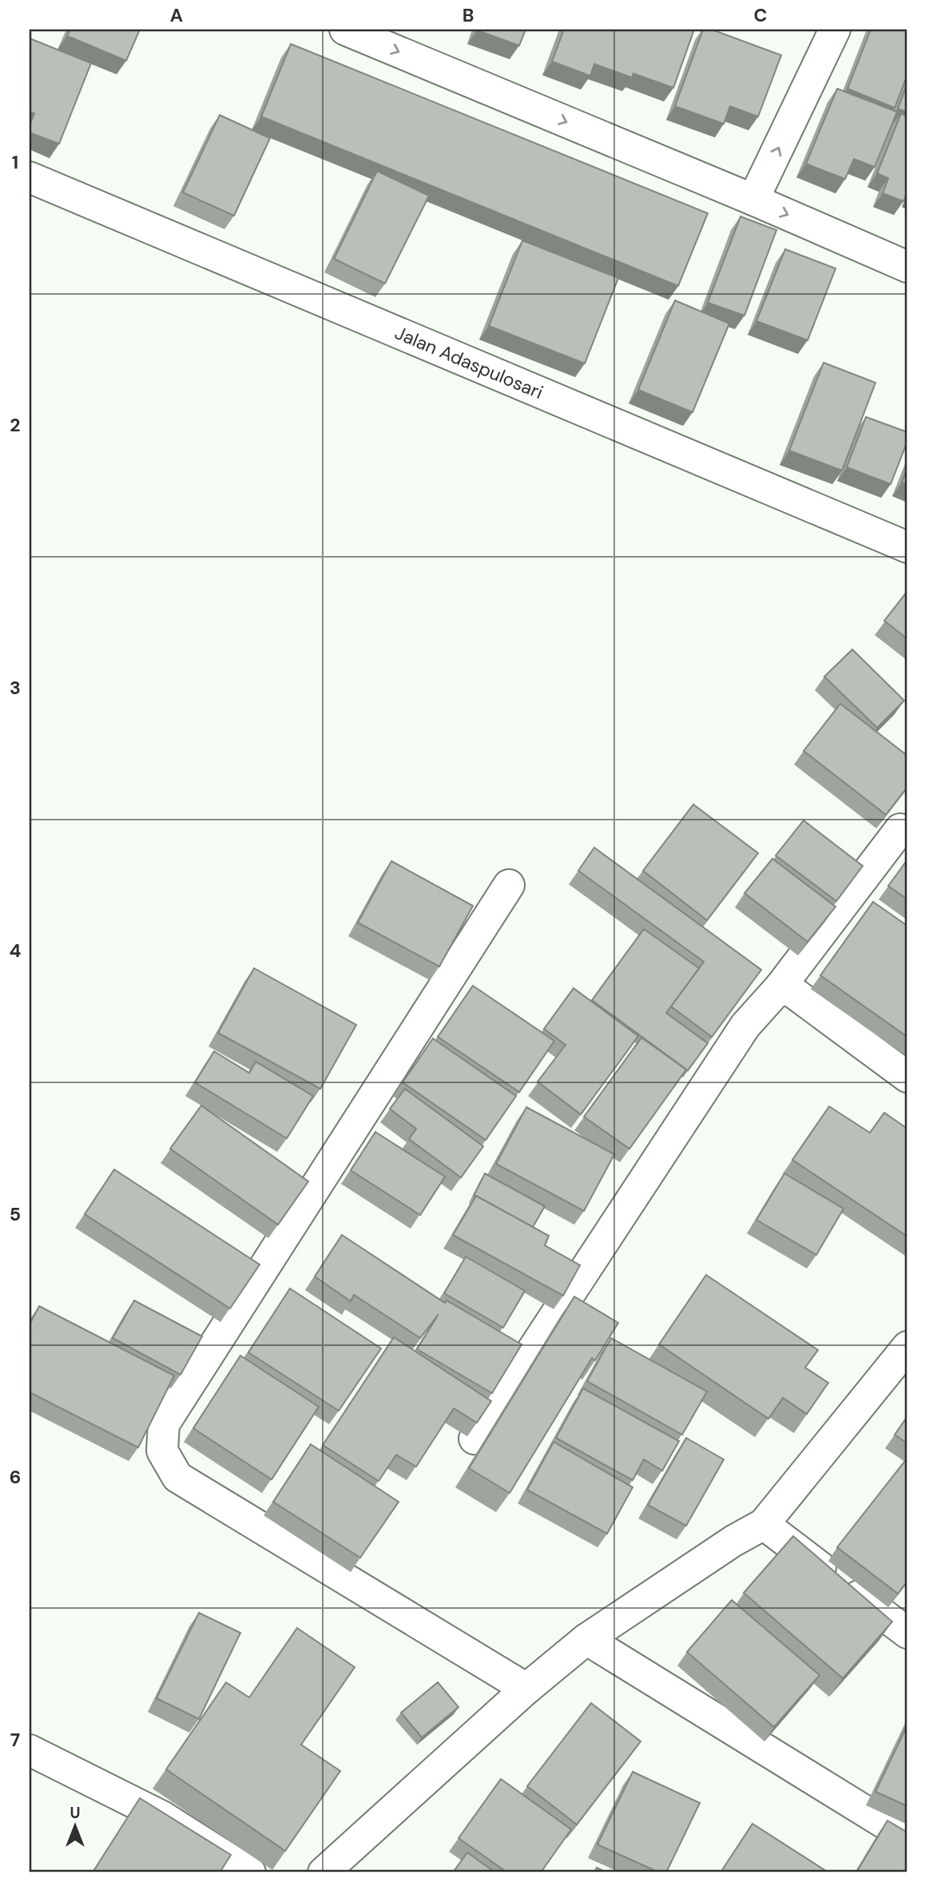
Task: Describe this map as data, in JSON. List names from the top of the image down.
{
  "streets": {
    "street": ["Jalan Adaspulosari"]
  },
  "north": "top",
  "grid": {
    "columns": ["A", "B", "C"],
    "rows": [
      "1",
      "2",
      "3",
      "4",
      "5",
      "6",
      "7"
    ]
  }
}
